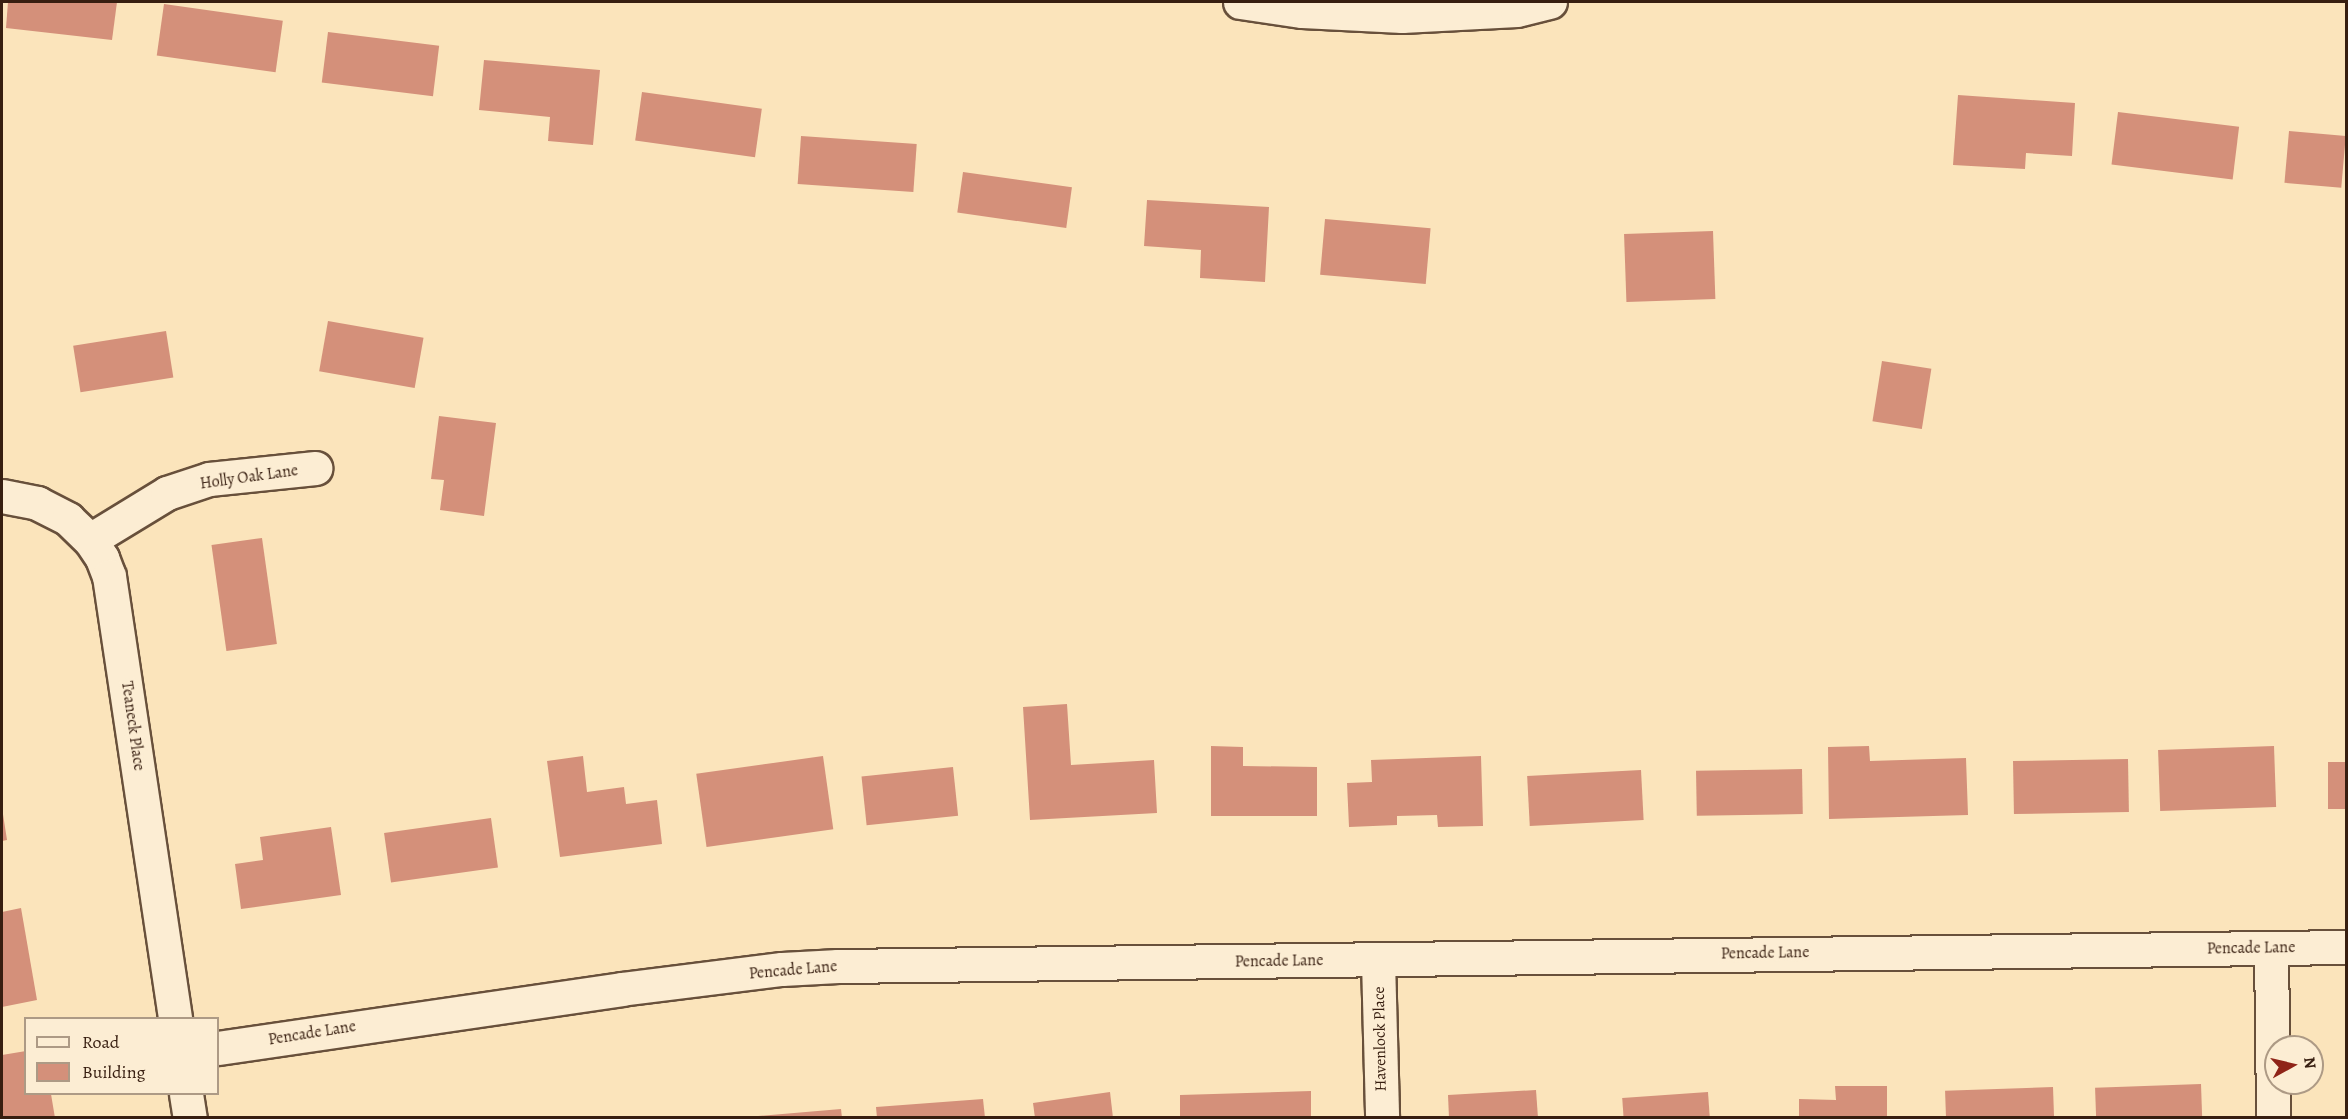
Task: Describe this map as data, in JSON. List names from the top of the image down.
{
  "streets": {
    "street": [
      "Holly Oak Lane",
      "Teaneck Place",
      "Pencade Lane",
      "Havenlock Place"
    ]
  },
  "crossings": [
    ["Holly Oak Lane", "Teaneck Place"],
    ["Pencade Lane", "Havenlock Place"]
  ],
  "legend": ["Road", "Building"],
  "north": "right"
}
